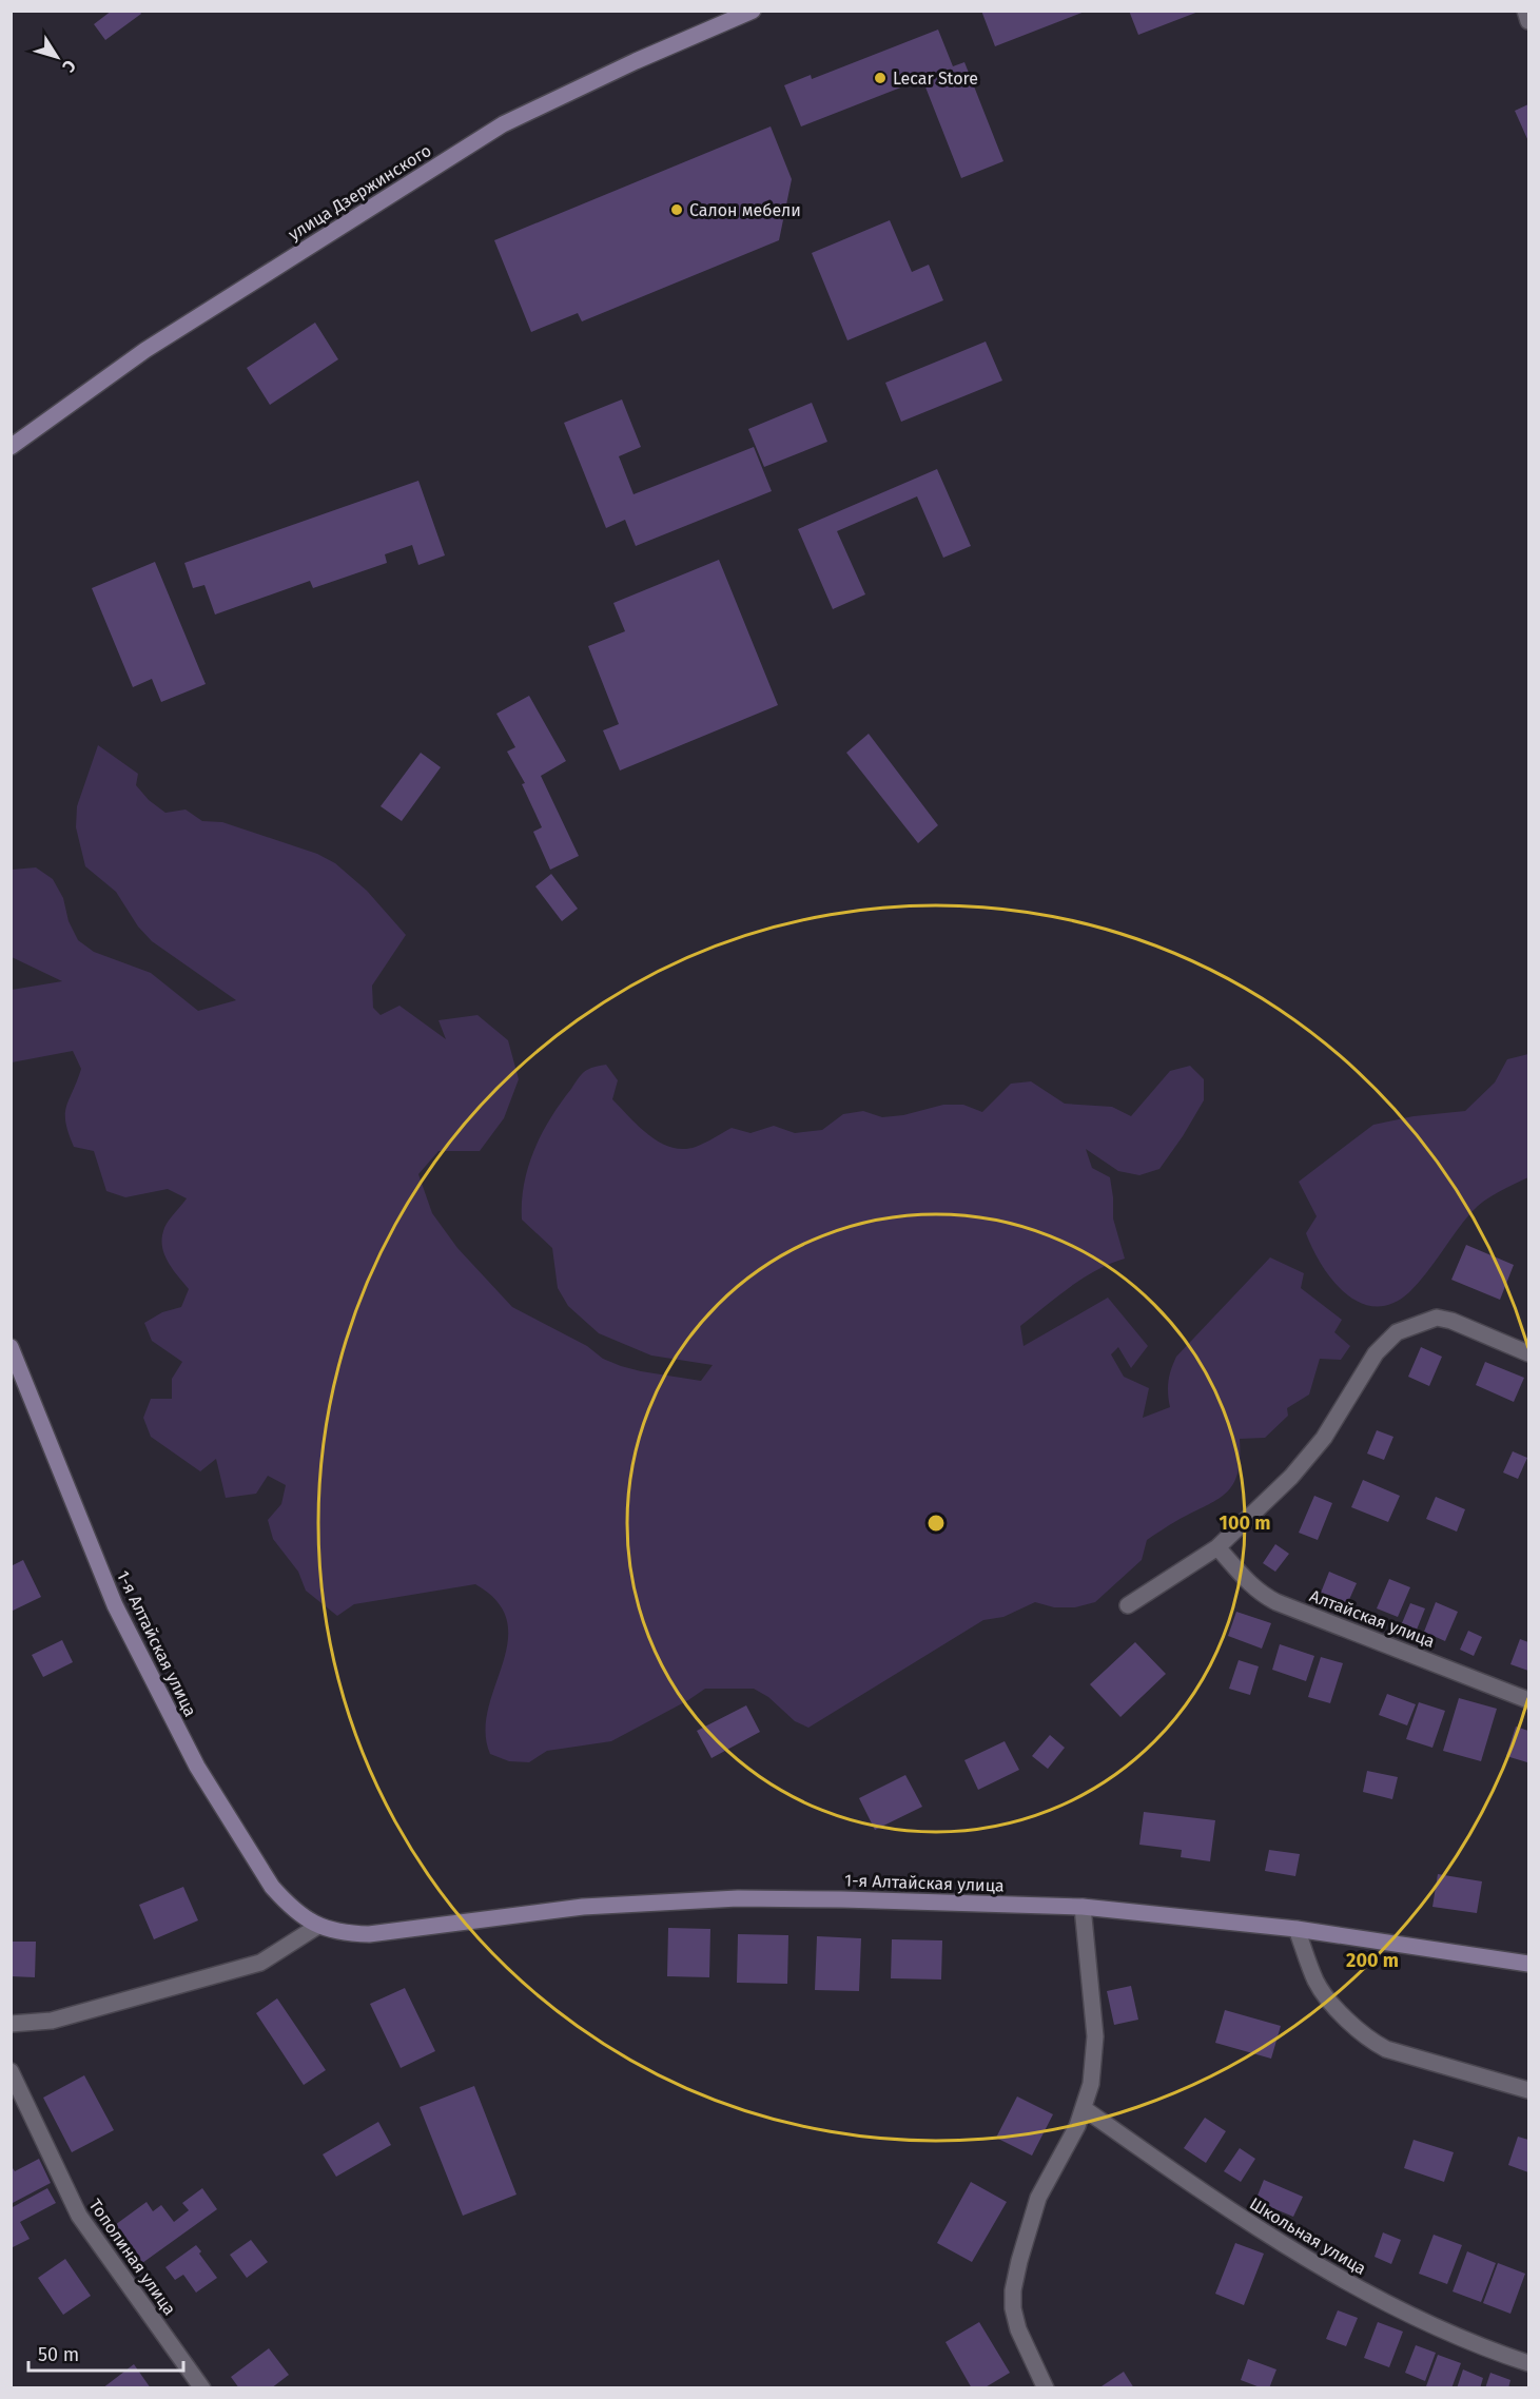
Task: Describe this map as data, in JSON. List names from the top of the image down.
{
  "streets": {
    "street": [
      "улица Дзержинского",
      "Алтайская улица",
      "1-я Алтайская улица",
      "Школьная улица",
      "Тополиная улица"
    ]
  },
  "places": ["Lecar Store", "Салон мебели"],
  "scale_bar": "50 m",
  "north": "bottom right",
  "rings": ["100 m", "200 m"]
}
